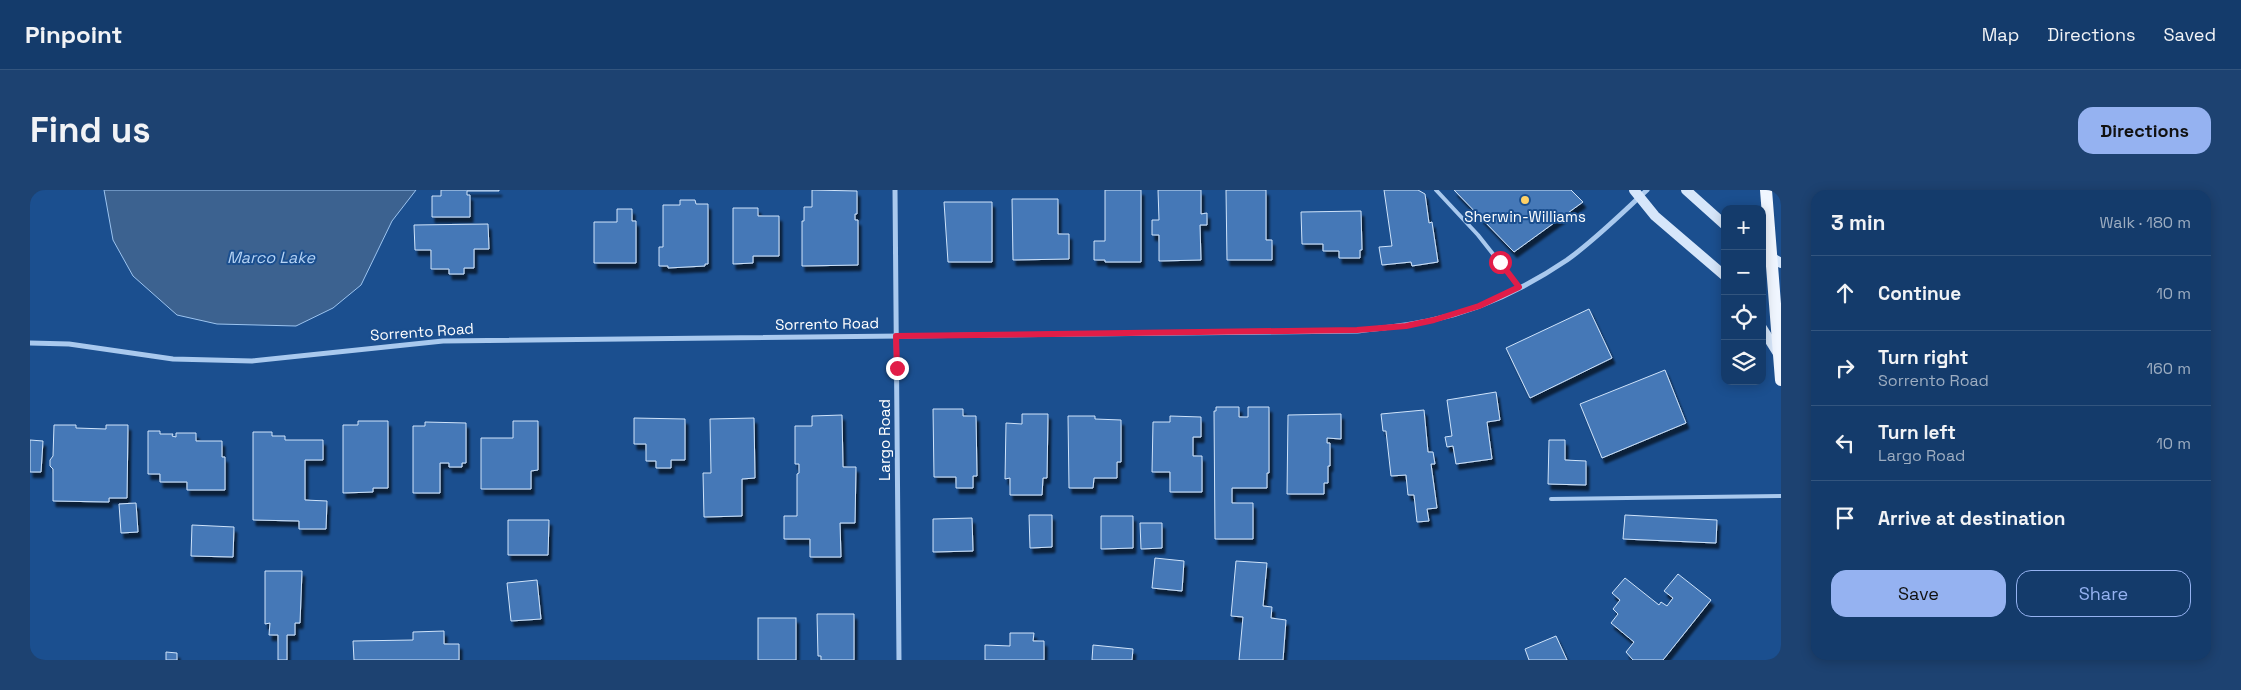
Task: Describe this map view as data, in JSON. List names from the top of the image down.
{
  "streets": {
    "street": ["Sorrento Road", "Largo Road"]
  },
  "crossings": [
    ["Sorrento Road", "Largo Road"]
  ],
  "water": ["Marco Lake"],
  "places": ["Sherwin-Williams"],
  "page": {
    "header": "Pinpoint",
    "nav": ["Map", "Directions", "Saved"],
    "buttons": [
      "Directions",
      ["Save", "Share"]
    ],
    "title": "Find us",
    "heading": ["3 min", "Walk · 180 m"],
    "map_buttons": ["+", "−"],
    "list": [
      ["Continue", "10 m"],
      ["Turn right", "Sorrento Road", "160 m"],
      ["Turn left", "Largo Road", "10 m"],
      "Arrive at destination"
    ]
  }
}
